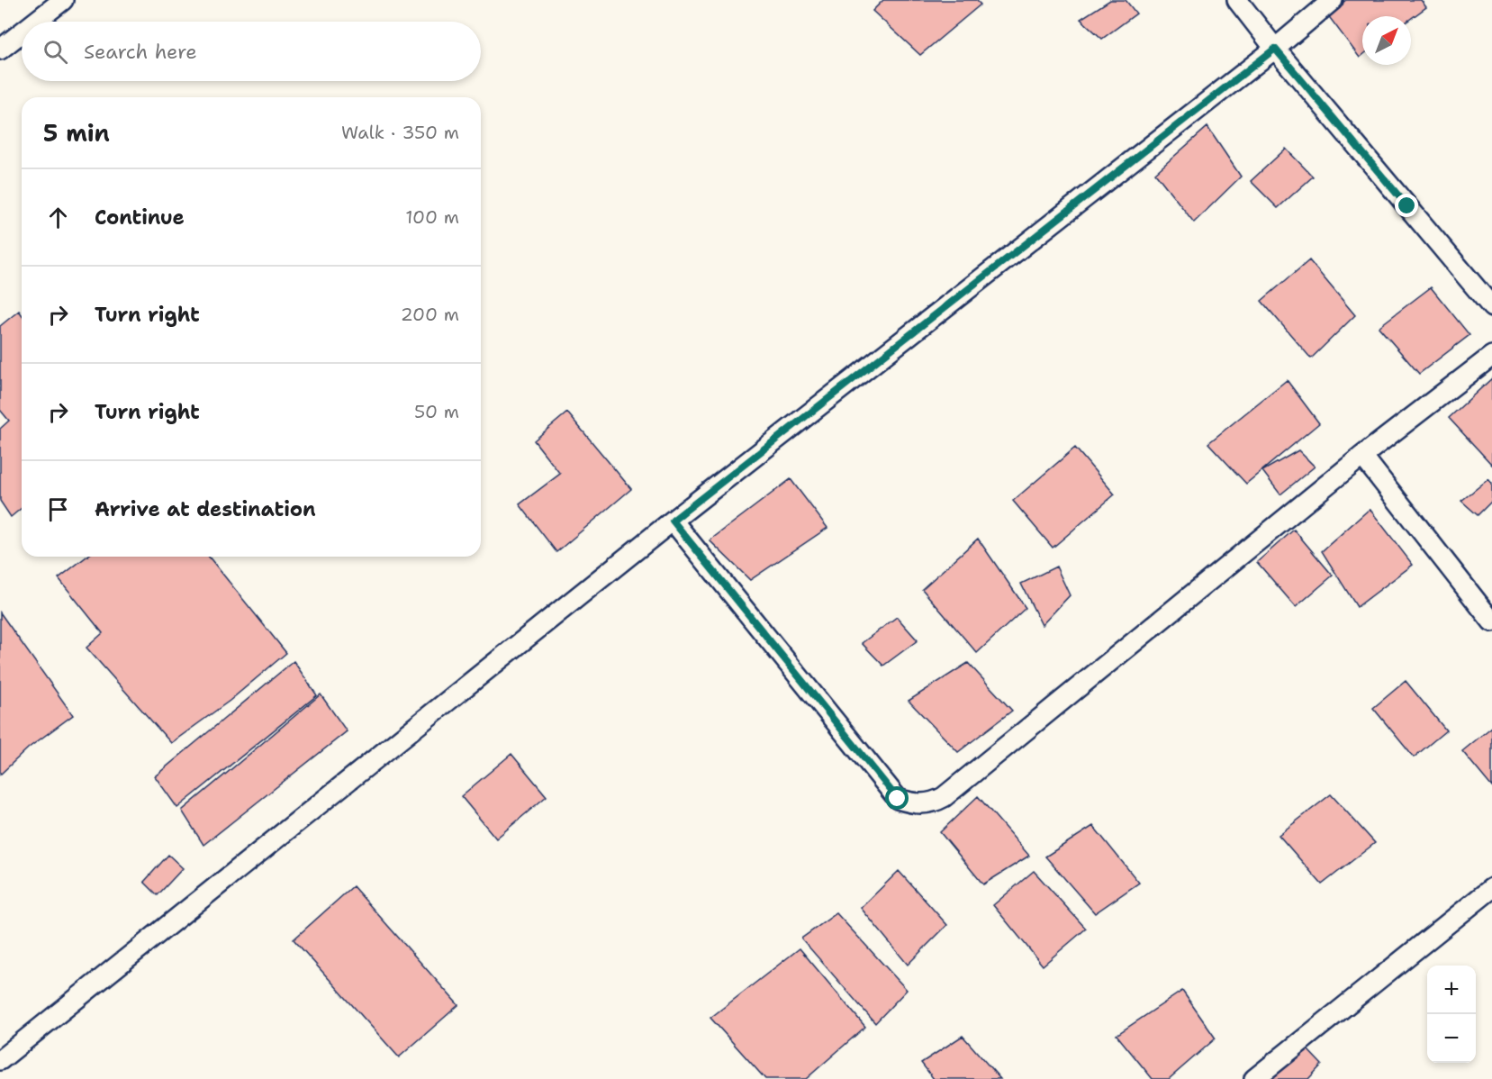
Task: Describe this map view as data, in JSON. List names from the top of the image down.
{
  "north": "top right",
  "page": {
    "search": "Search here",
    "heading": ["5 min", "Walk · 350 m"],
    "list": [
      ["Continue", "100 m"],
      ["Turn right", "200 m"],
      ["Turn right", "50 m"],
      "Arrive at destination"
    ],
    "map_buttons": ["+", "−"]
  }
}
